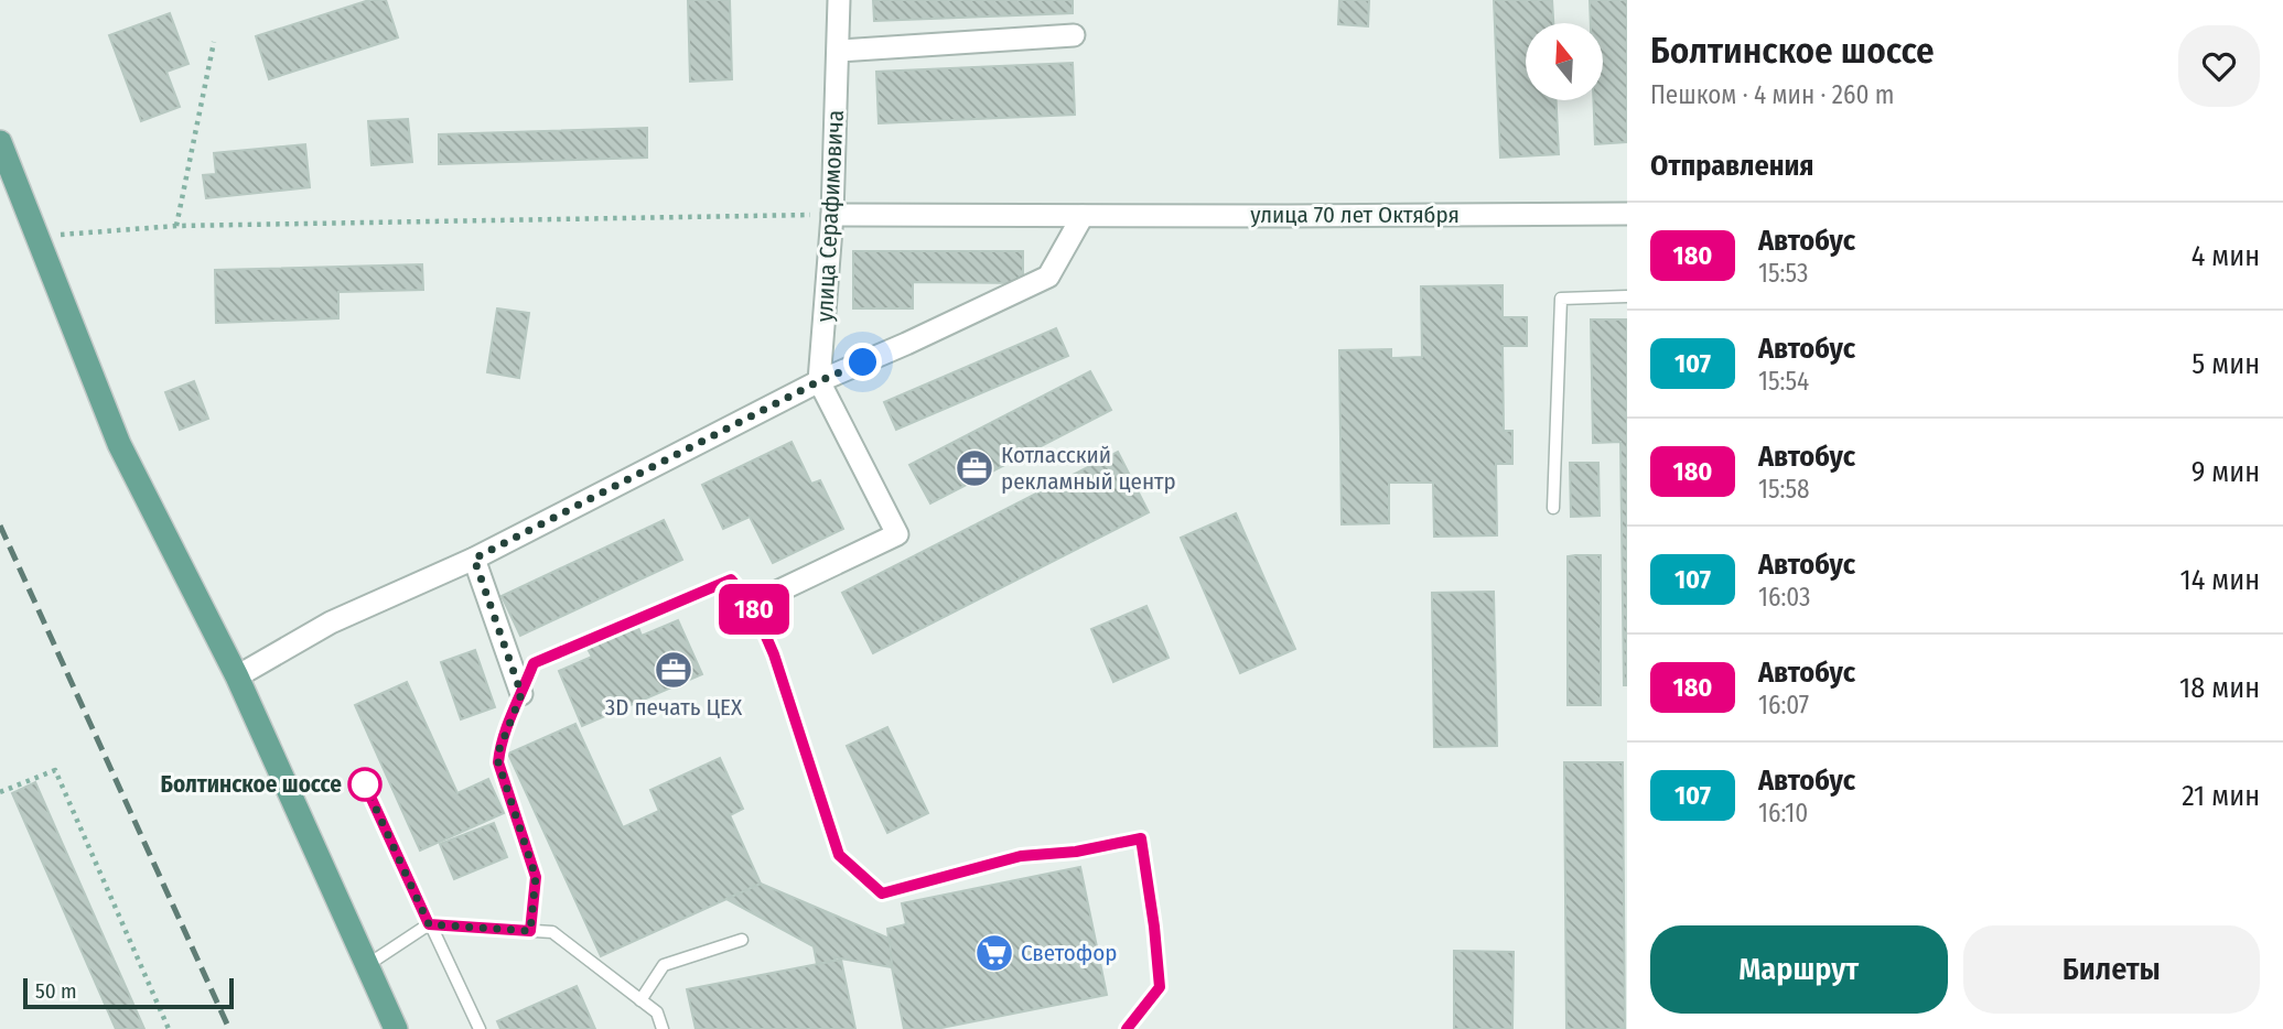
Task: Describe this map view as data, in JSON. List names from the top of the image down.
{
  "streets": {
    "street": ["улица 70 лет Октября", "улица Серафимовича"]
  },
  "crossings": [
    ["улица 70 лет Октября", "улица Серафимовича"]
  ],
  "places": {
    "office": ["Котласский рекламный центр", "3D печать ЦЕХ"],
    "other": ["Болтинское шоссе"],
    "supermarket": ["Светофор"]
  },
  "lines": ["bus line 180"],
  "scale_bar": "50 m",
  "north": "top",
  "page": {
    "on_map": "180",
    "heading": [
      ["Болтинское шоссе", "Пешком · 4 мин · 260 m"],
      "Отправления"
    ],
    "list": [
      {
        "mark": "180",
        "name": "Автобус",
        "note": "15:53",
        "value": "4 мин"
      },
      {
        "mark": "107",
        "name": "Автобус",
        "note": "15:54",
        "value": "5 мин"
      },
      {
        "mark": "180",
        "name": "Автобус",
        "note": "15:58",
        "value": "9 мин"
      },
      {
        "mark": "107",
        "name": "Автобус",
        "note": "16:03",
        "value": "14 мин"
      },
      {
        "mark": "180",
        "name": "Автобус",
        "note": "16:07",
        "value": "18 мин"
      },
      {
        "mark": "107",
        "name": "Автобус",
        "note": "16:10",
        "value": "21 мин"
      }
    ],
    "buttons": ["Маршрут", "Билеты"],
    "scale": "50 m"
  }
}
